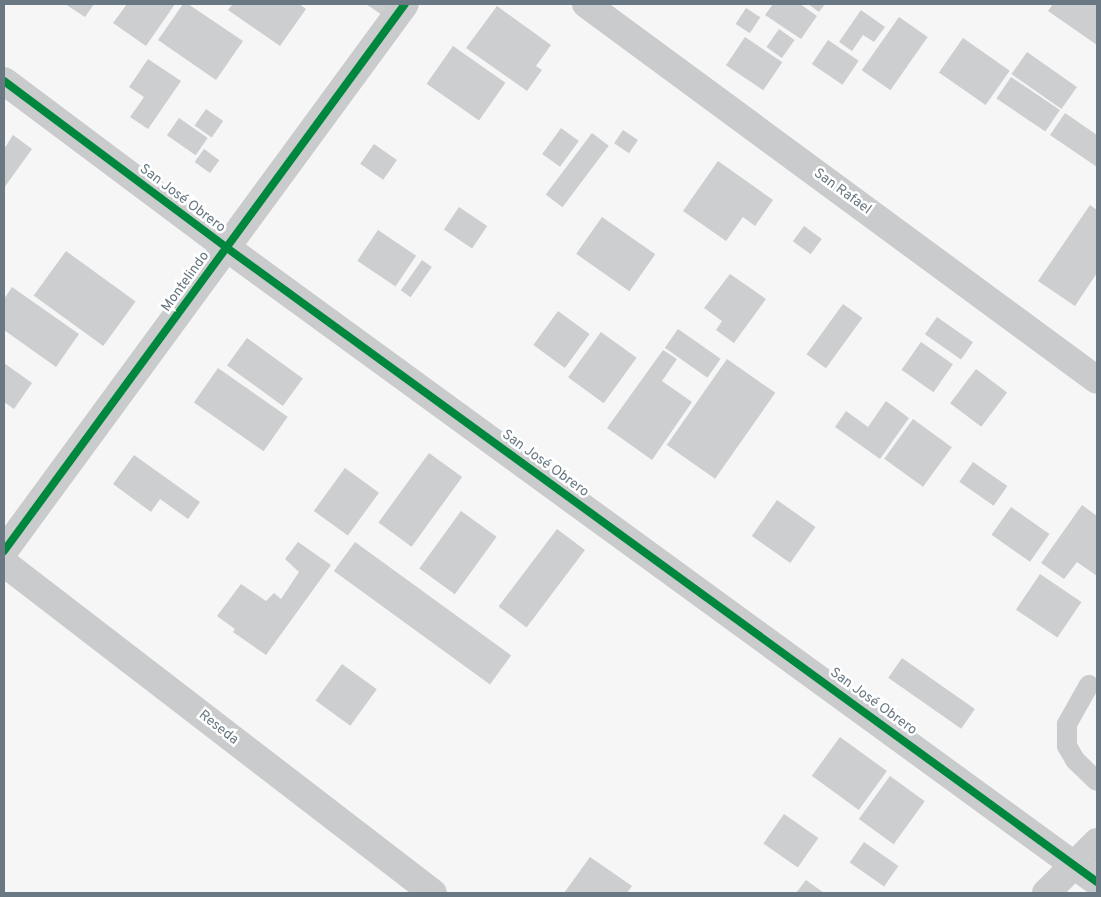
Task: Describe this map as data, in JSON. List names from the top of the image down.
{
  "streets": {
    "street": [
      "San Rafael",
      "San José Obrero",
      "Montelindo",
      "Reseda"
    ]
  },
  "crossings": [
    ["San José Obrero", "Montelindo"]
  ]
}
